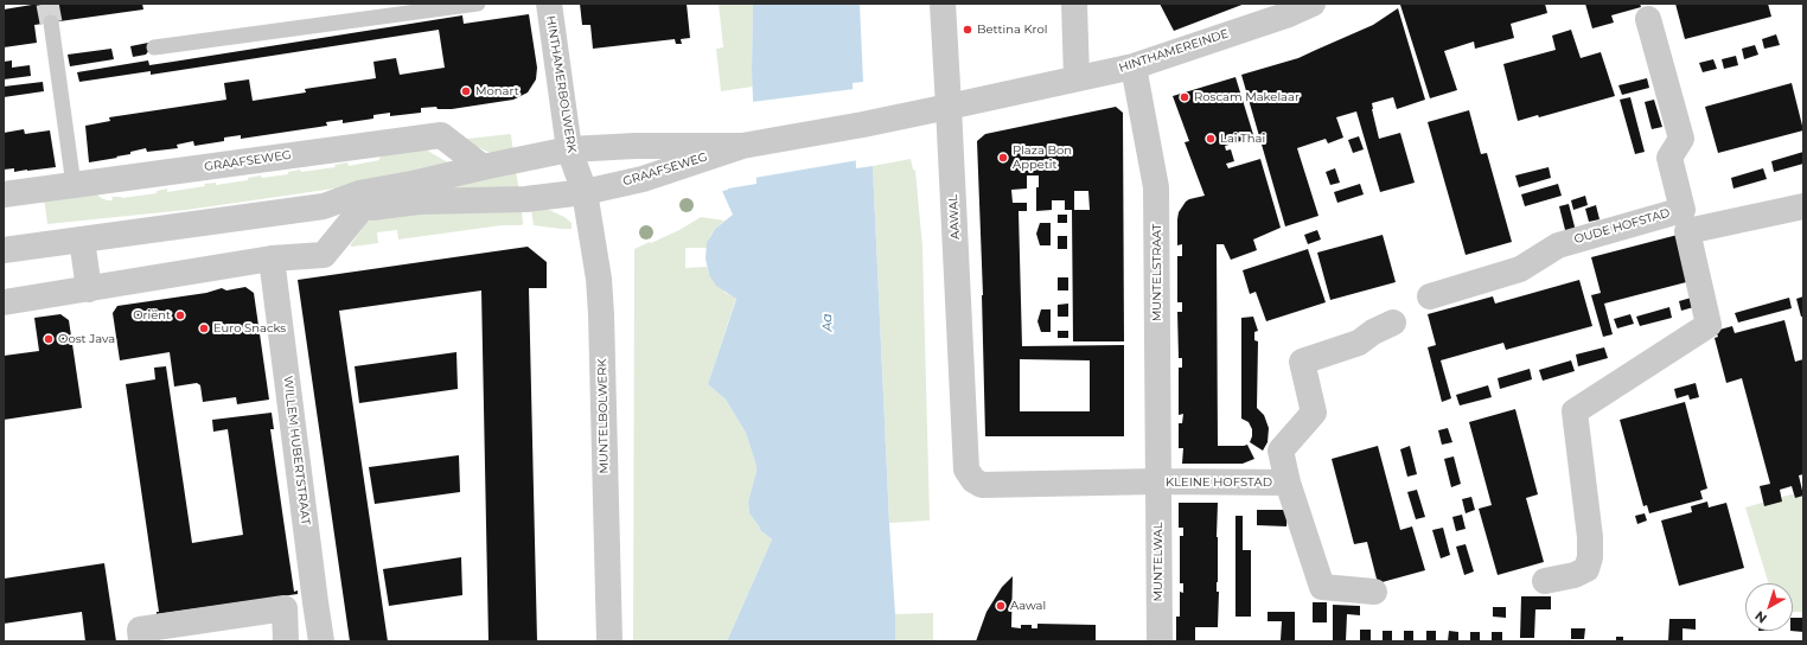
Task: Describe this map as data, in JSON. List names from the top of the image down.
{
  "streets": {
    "street": [
      "HINTHAMEREINDE",
      "HINTHAMERBOLWERK",
      "GRAAFSEWEG",
      "AAWAL",
      "OUDE HOFSTAD",
      "MUNTELSTRAAT",
      "MUNTELBOLWERK",
      "WILLEM HUBERTSTRAAT",
      "KLEINE HOFSTAD",
      "MUNTELWAL"
    ]
  },
  "crossings": [
    ["HINTHAMEREINDE", "GRAAFSEWEG"],
    ["HINTHAMEREINDE", "AAWAL"],
    ["HINTHAMEREINDE", "MUNTELSTRAAT"],
    ["HINTHAMERBOLWERK", "GRAAFSEWEG"],
    ["HINTHAMERBOLWERK", "MUNTELBOLWERK"],
    ["GRAAFSEWEG", "AAWAL"],
    ["GRAAFSEWEG", "MUNTELBOLWERK"],
    ["AAWAL", "MUNTELSTRAAT"],
    ["AAWAL", "KLEINE HOFSTAD"],
    ["AAWAL", "MUNTELWAL"],
    ["MUNTELSTRAAT", "KLEINE HOFSTAD"],
    ["MUNTELSTRAAT", "MUNTELWAL"],
    ["KLEINE HOFSTAD", "MUNTELWAL"]
  ],
  "water": ["Aa"],
  "places": [
    "Bettina Krol",
    "Monart",
    "Roscam Makelaar",
    "Lai Thai",
    "Plaza Bon Appetit",
    "Oriënt",
    "Euro Snacks",
    "Oost Java",
    "Aawal"
  ],
  "north": "bottom left"
}
